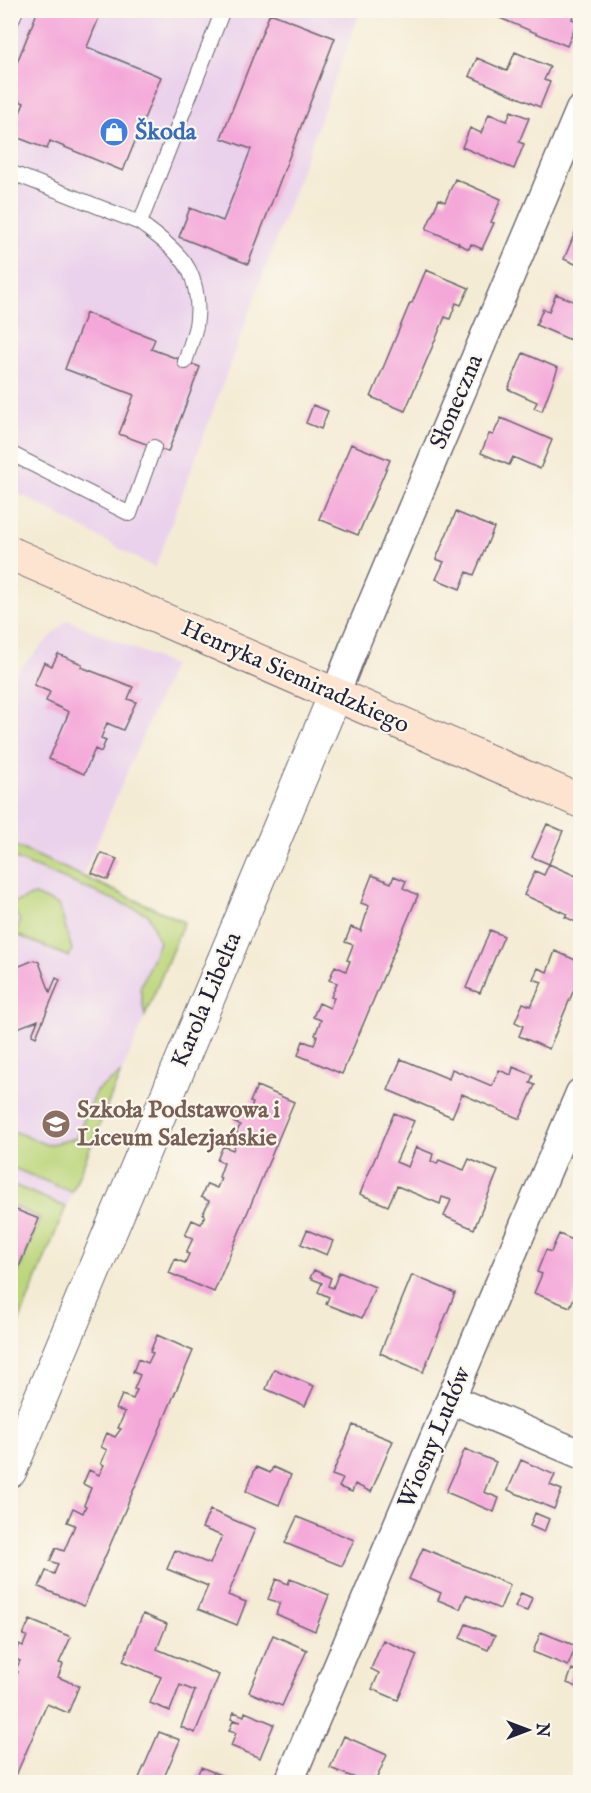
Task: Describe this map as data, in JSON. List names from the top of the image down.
{
  "streets": {
    "main road": ["Henryka Siemiradzkiego"],
    "street": ["Słoneczna", "Karola Libelta", "Wiosny Ludów"]
  },
  "crossings": [
    ["Słoneczna", "Henryka Siemiradzkiego"],
    ["Słoneczna", "Karola Libelta"],
    ["Henryka Siemiradzkiego", "Karola Libelta"]
  ],
  "places": {
    "shop": ["Škoda"],
    "school or university": ["Szkoła Podstawowa i Liceum Salezjańskie"]
  },
  "north": "right"
}
